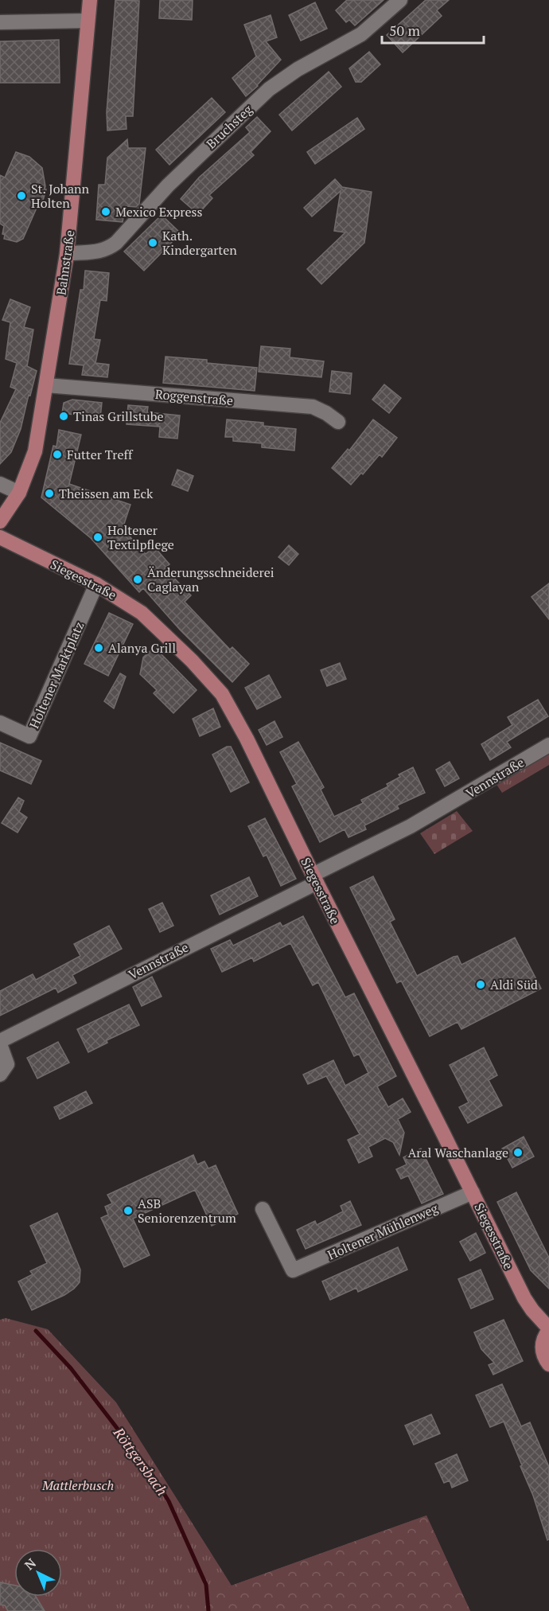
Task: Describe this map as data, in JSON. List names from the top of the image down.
{
  "streets": {
    "main road": ["Bahnstraße", "Siegesstraße"],
    "street": [
      "Bruchsteg",
      "Roggenstraße",
      "Holtener Marktplatz",
      "Vennstraße",
      "Holtener Mühlenweg"
    ]
  },
  "crossings": [
    ["Bruchsteg", "Bahnstraße"],
    ["Bahnstraße", "Roggenstraße"],
    ["Siegesstraße", "Holtener Marktplatz"],
    ["Siegesstraße", "Vennstraße"],
    ["Siegesstraße", "Holtener Mühlenweg"]
  ],
  "water": ["Röttgersbach"],
  "parks": ["Mattlerbusch"],
  "places": [
    "St. Johann Holten",
    "Mexico Express",
    "Kath. Kindergarten",
    "Tinas Grillstube",
    "Futter Treff",
    "Theissen am Eck",
    "Holtener Textilpflege",
    "Änderungsschneiderei Caglayan",
    "Alanya Grill",
    "Aldi Süd",
    "Aral Waschanlage",
    "ASB Seniorenzentrum"
  ],
  "scale_bar": "50 m",
  "north": "top left"
}
